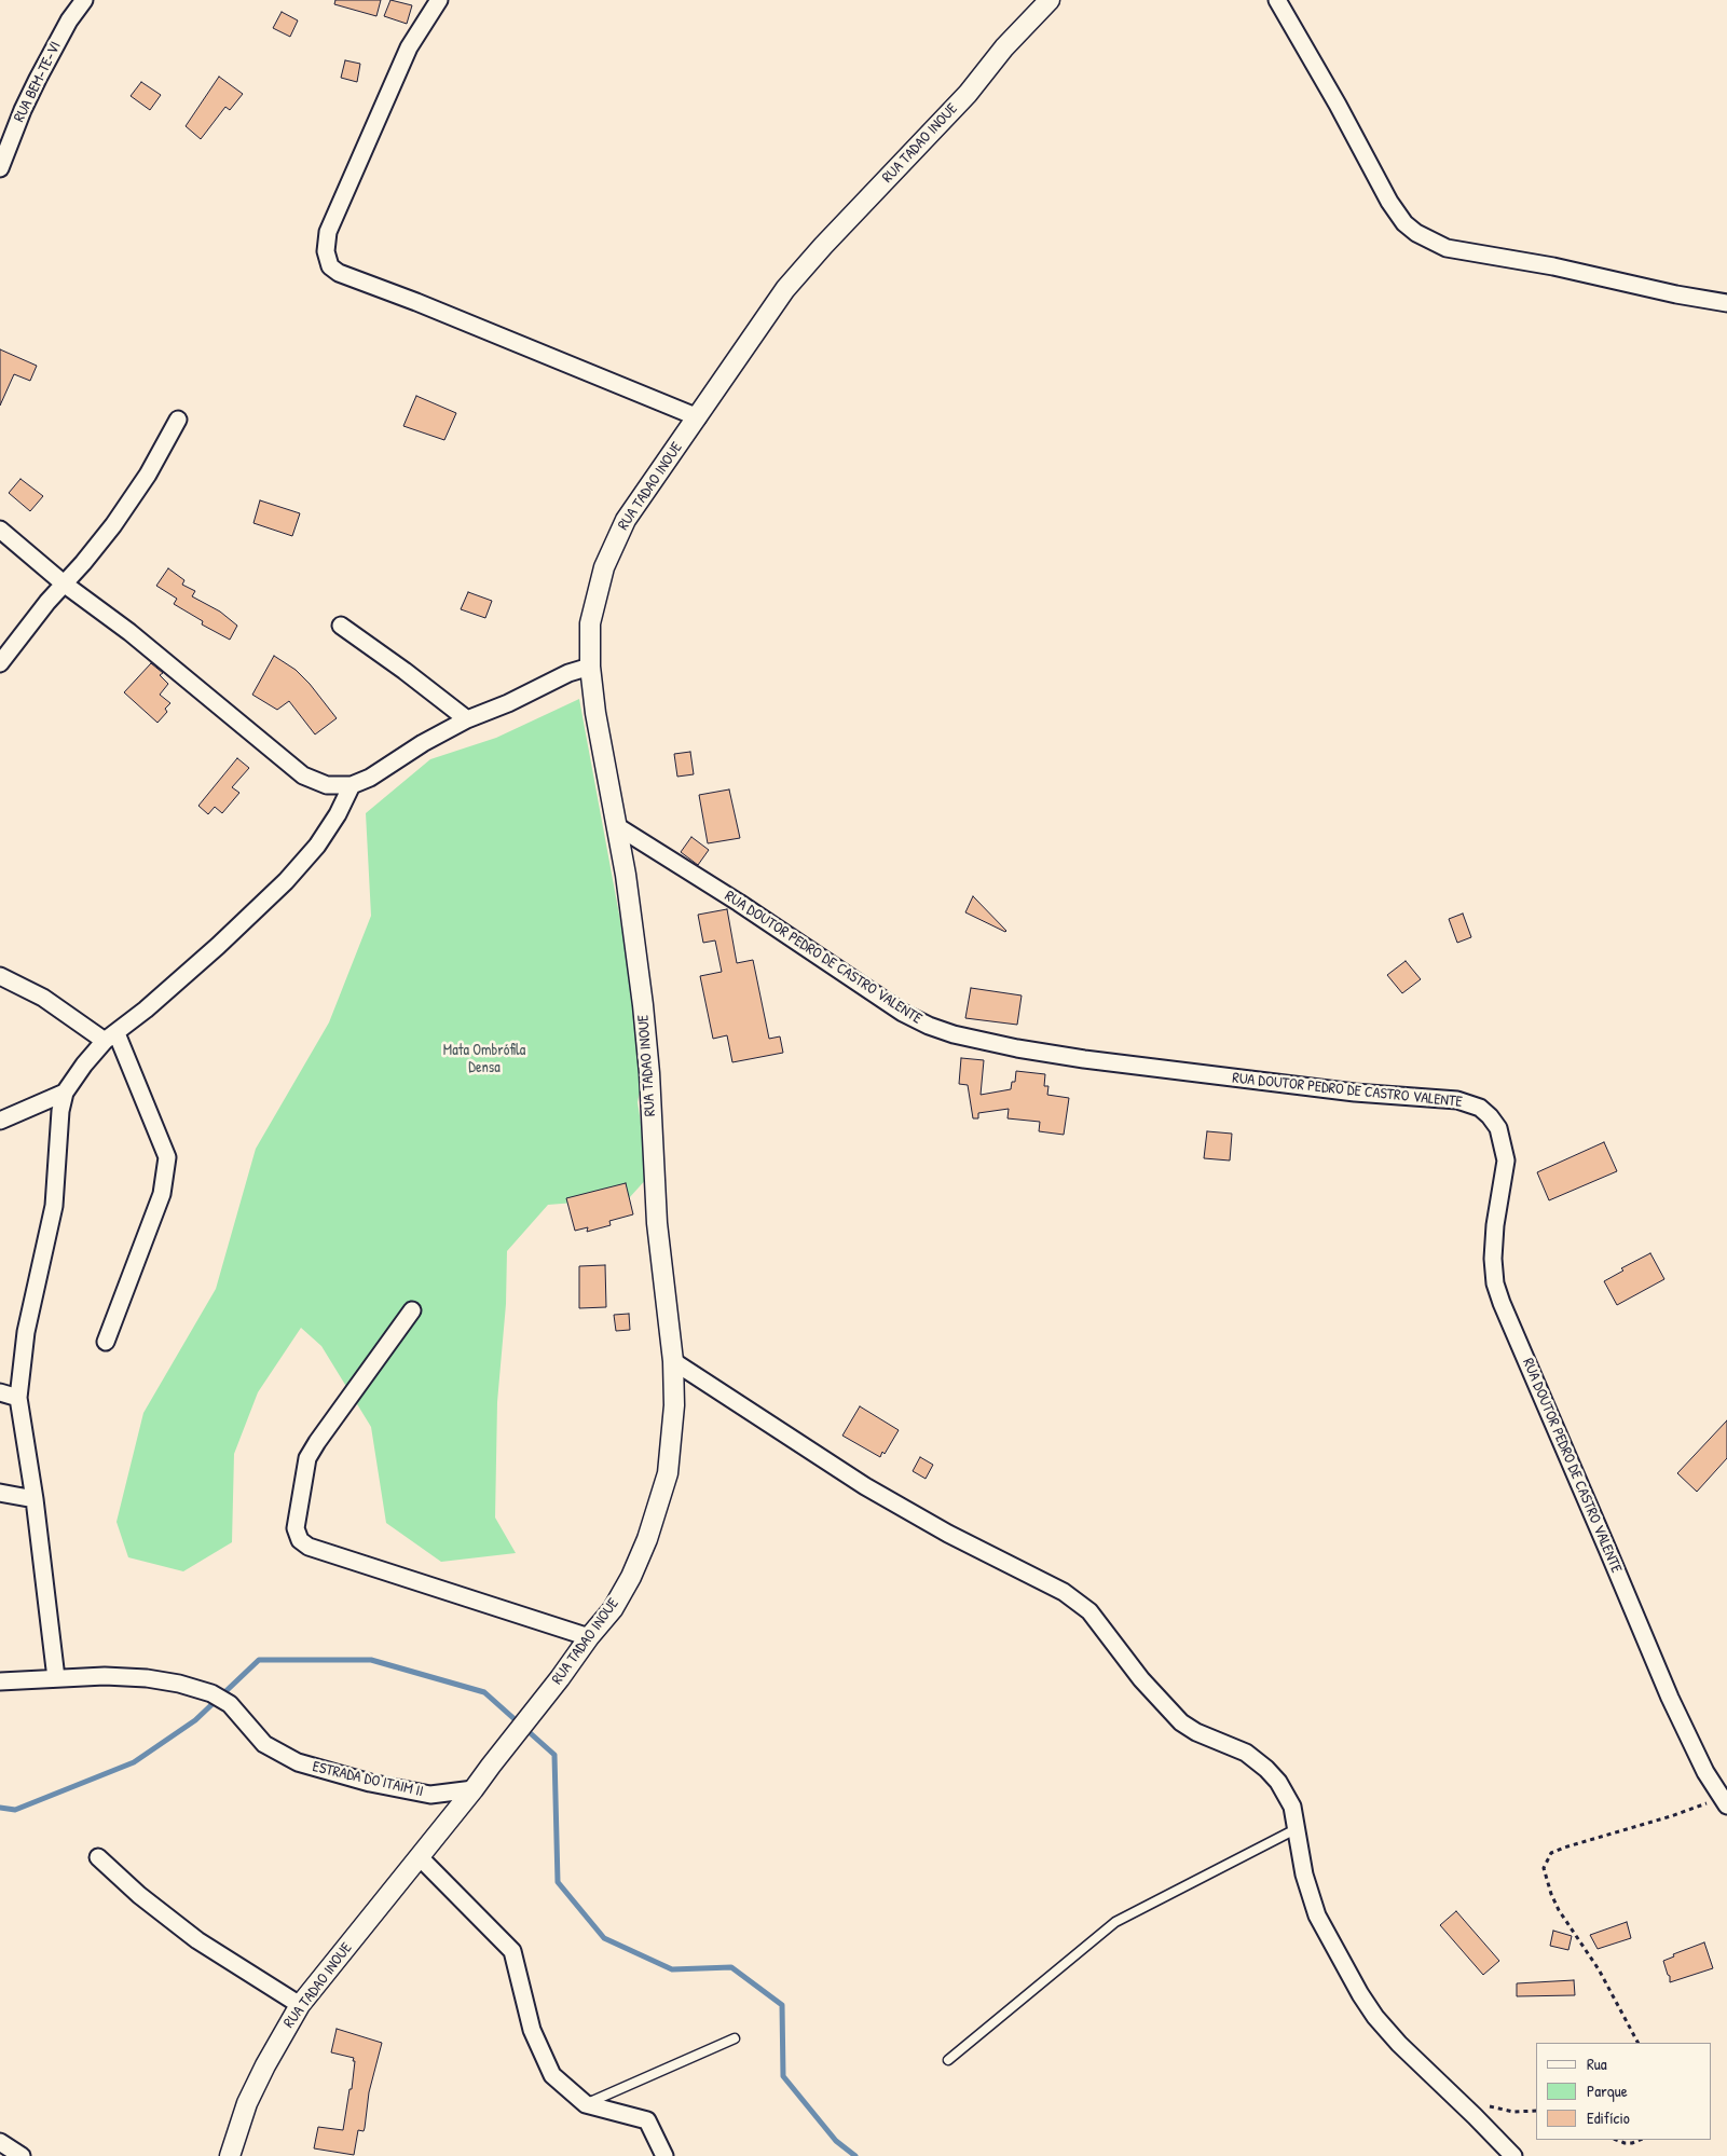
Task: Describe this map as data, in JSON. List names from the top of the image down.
{
  "streets": {
    "street": [
      "RUA BEM-TE-VI",
      "RUA TADAO INOUE",
      "RUA DOUTOR PEDRO DE CASTRO VALENTE",
      "ESTRADA DO ITAIM II"
    ]
  },
  "crossings": [
    ["RUA TADAO INOUE", "RUA DOUTOR PEDRO DE CASTRO VALENTE"],
    ["RUA TADAO INOUE", "ESTRADA DO ITAIM II"]
  ],
  "parks": ["Mata Ombrófila Densa"],
  "legend": ["Rua", "Parque", "Edifício"]
}
